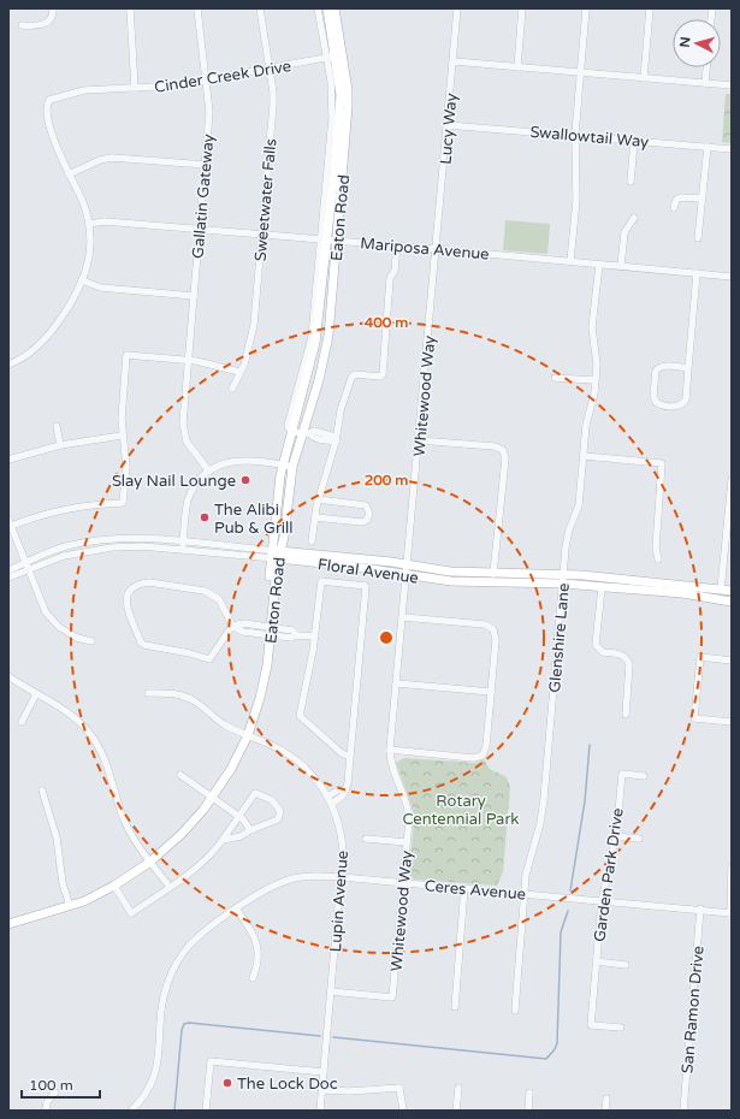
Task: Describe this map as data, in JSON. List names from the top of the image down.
{
  "streets": {
    "street": [
      "Cinder Creek Drive",
      "Lucy Way",
      "Swallowtail Way",
      "Gallatin Gateway",
      "Sweetwater Falls",
      "Eaton Road",
      "Mariposa Avenue",
      "Whitewood Way",
      "Floral Avenue",
      "Glenshire Lane",
      "Garden Park Drive",
      "Ceres Avenue",
      "Lupin Avenue",
      "San Ramon Drive"
    ]
  },
  "crossings": [
    ["Cinder Creek Drive", "Gallatin Gateway"],
    ["Cinder Creek Drive", "Sweetwater Falls"],
    ["Cinder Creek Drive", "Eaton Road"],
    ["Lucy Way", "Swallowtail Way"],
    ["Lucy Way", "Mariposa Avenue"],
    ["Lucy Way", "Whitewood Way"],
    ["Gallatin Gateway", "Mariposa Avenue"],
    ["Sweetwater Falls", "Mariposa Avenue"],
    ["Eaton Road", "Mariposa Avenue"],
    ["Eaton Road", "Floral Avenue"],
    ["Eaton Road", "Lupin Avenue"],
    ["Mariposa Avenue", "Whitewood Way"],
    ["Mariposa Avenue", "Glenshire Lane"],
    ["Whitewood Way", "Floral Avenue"],
    ["Whitewood Way", "Ceres Avenue"],
    ["Whitewood Way", "Lupin Avenue"],
    ["Floral Avenue", "Glenshire Lane"],
    ["Glenshire Lane", "Ceres Avenue"],
    ["Garden Park Drive", "Ceres Avenue"],
    ["Ceres Avenue", "Lupin Avenue"],
    ["Ceres Avenue", "San Ramon Drive"]
  ],
  "parks": ["Rotary Centennial Park"],
  "places": ["Slay Nail Lounge", "The Alibi Pub & Grill", "The Lock Doc"],
  "scale_bar": "100 m",
  "north": "left",
  "rings": ["400 m", "200 m"]
}
